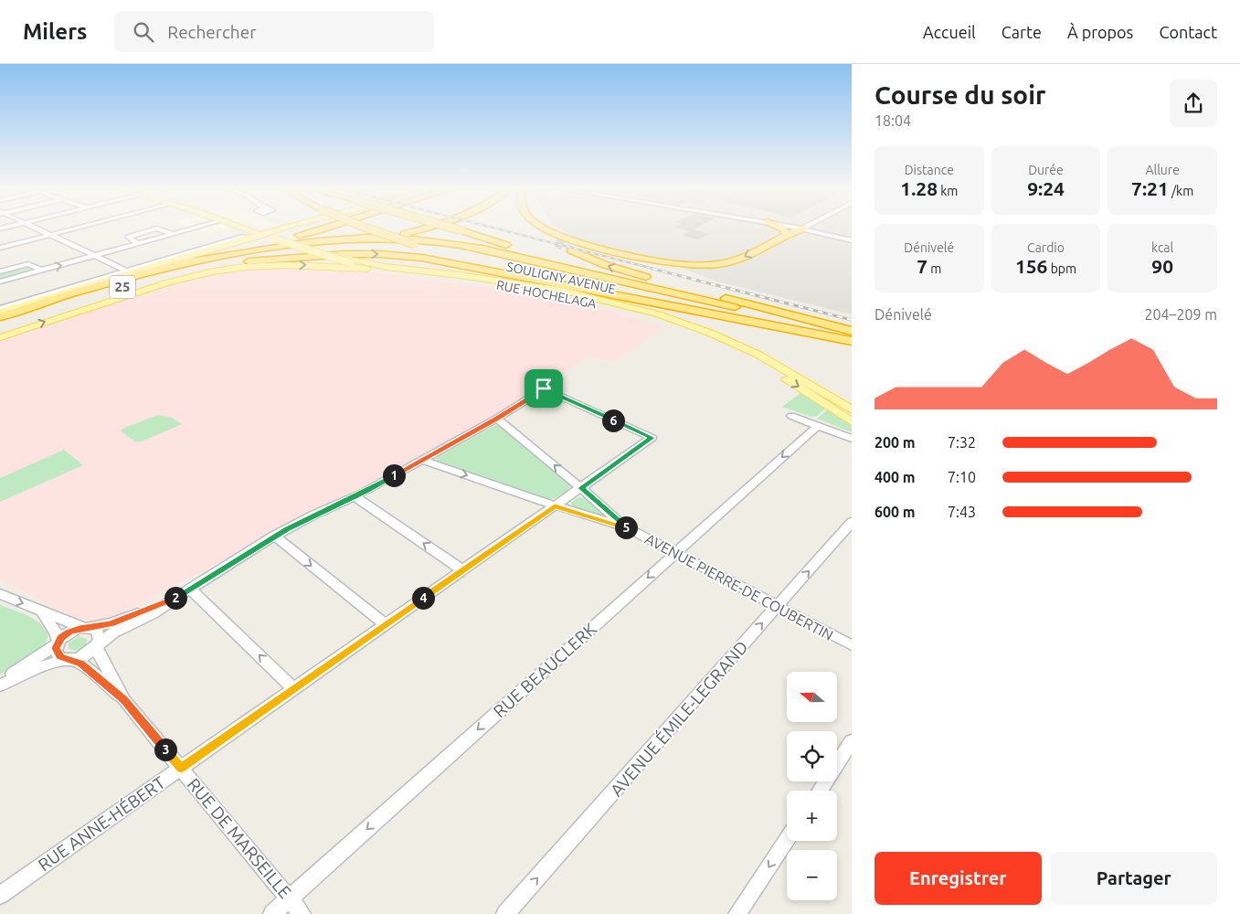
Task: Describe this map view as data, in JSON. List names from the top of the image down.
{
  "streets": {
    "highway": ["SOULIGNY AVENUE", "25"],
    "main road": ["RUE HOCHELAGA"],
    "street": [
      "AVENUE PIERRE-DE COUBERTIN",
      "RUE BEAUCLERK",
      "AVENUE ÉMILE-LEGRAND",
      "RUE ANNE-HÉBERT",
      "RUE DE MARSEILLE"
    ]
  },
  "crossings": [
    ["25", "RUE HOCHELAGA"],
    ["AVENUE PIERRE-DE COUBERTIN", "RUE BEAUCLERK"],
    ["AVENUE PIERRE-DE COUBERTIN", "AVENUE ÉMILE-LEGRAND"],
    ["AVENUE PIERRE-DE COUBERTIN", "RUE ANNE-HÉBERT"],
    ["RUE BEAUCLERK", "RUE DE MARSEILLE"],
    ["RUE ANNE-HÉBERT", "RUE DE MARSEILLE"]
  ],
  "one_way": ["RUE BEAUCLERK", "AVENUE ÉMILE-LEGRAND"],
  "north": "left",
  "page": {
    "header": "Milers",
    "search": "Rechercher",
    "nav": [
      "Accueil",
      "Carte",
      "À propos",
      "Contact"
    ],
    "heading": ["Course du soir", "18:04"],
    "stats": [
      ["Distance", "1.28 km"],
      ["Durée", "9:24"],
      ["Allure", "7:21 /km"],
      ["Dénivelé", "7 m"],
      ["Cardio", "156 bpm"],
      ["kcal", "90"]
    ],
    "chart": ["Dénivelé", "204–209 m"],
    "pins": [
      "6",
      "1",
      "5",
      "2",
      "4",
      "3"
    ],
    "list": [
      {
        "name": "200 m",
        "note": "7:32"
      },
      {
        "name": "400 m",
        "note": "7:10"
      },
      {
        "name": "600 m",
        "note": "7:43"
      }
    ],
    "map_buttons": ["+", "−"],
    "buttons": ["Enregistrer", "Partager"]
  }
}
